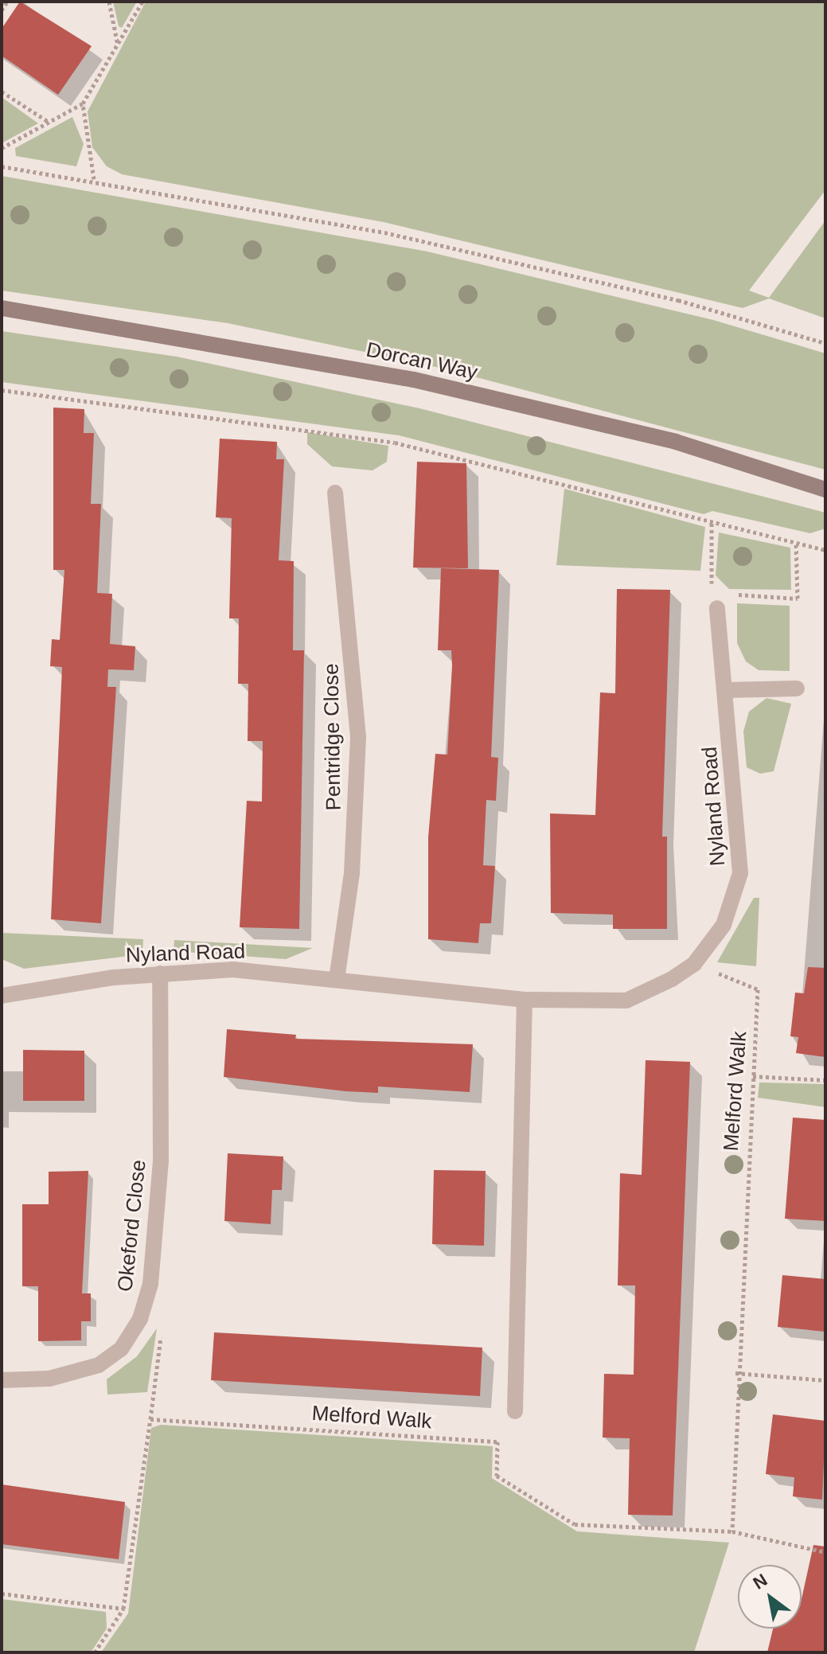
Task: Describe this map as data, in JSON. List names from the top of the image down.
{
  "streets": {
    "main road": ["Dorcan Way"],
    "street": ["Pentridge Close", "Nyland Road", "Okeford Close"],
    "path": ["Melford Walk"]
  },
  "crossings": [
    ["Pentridge Close", "Nyland Road"],
    ["Nyland Road", "Melford Walk"],
    ["Nyland Road", "Okeford Close"]
  ],
  "north": "top left"
}
